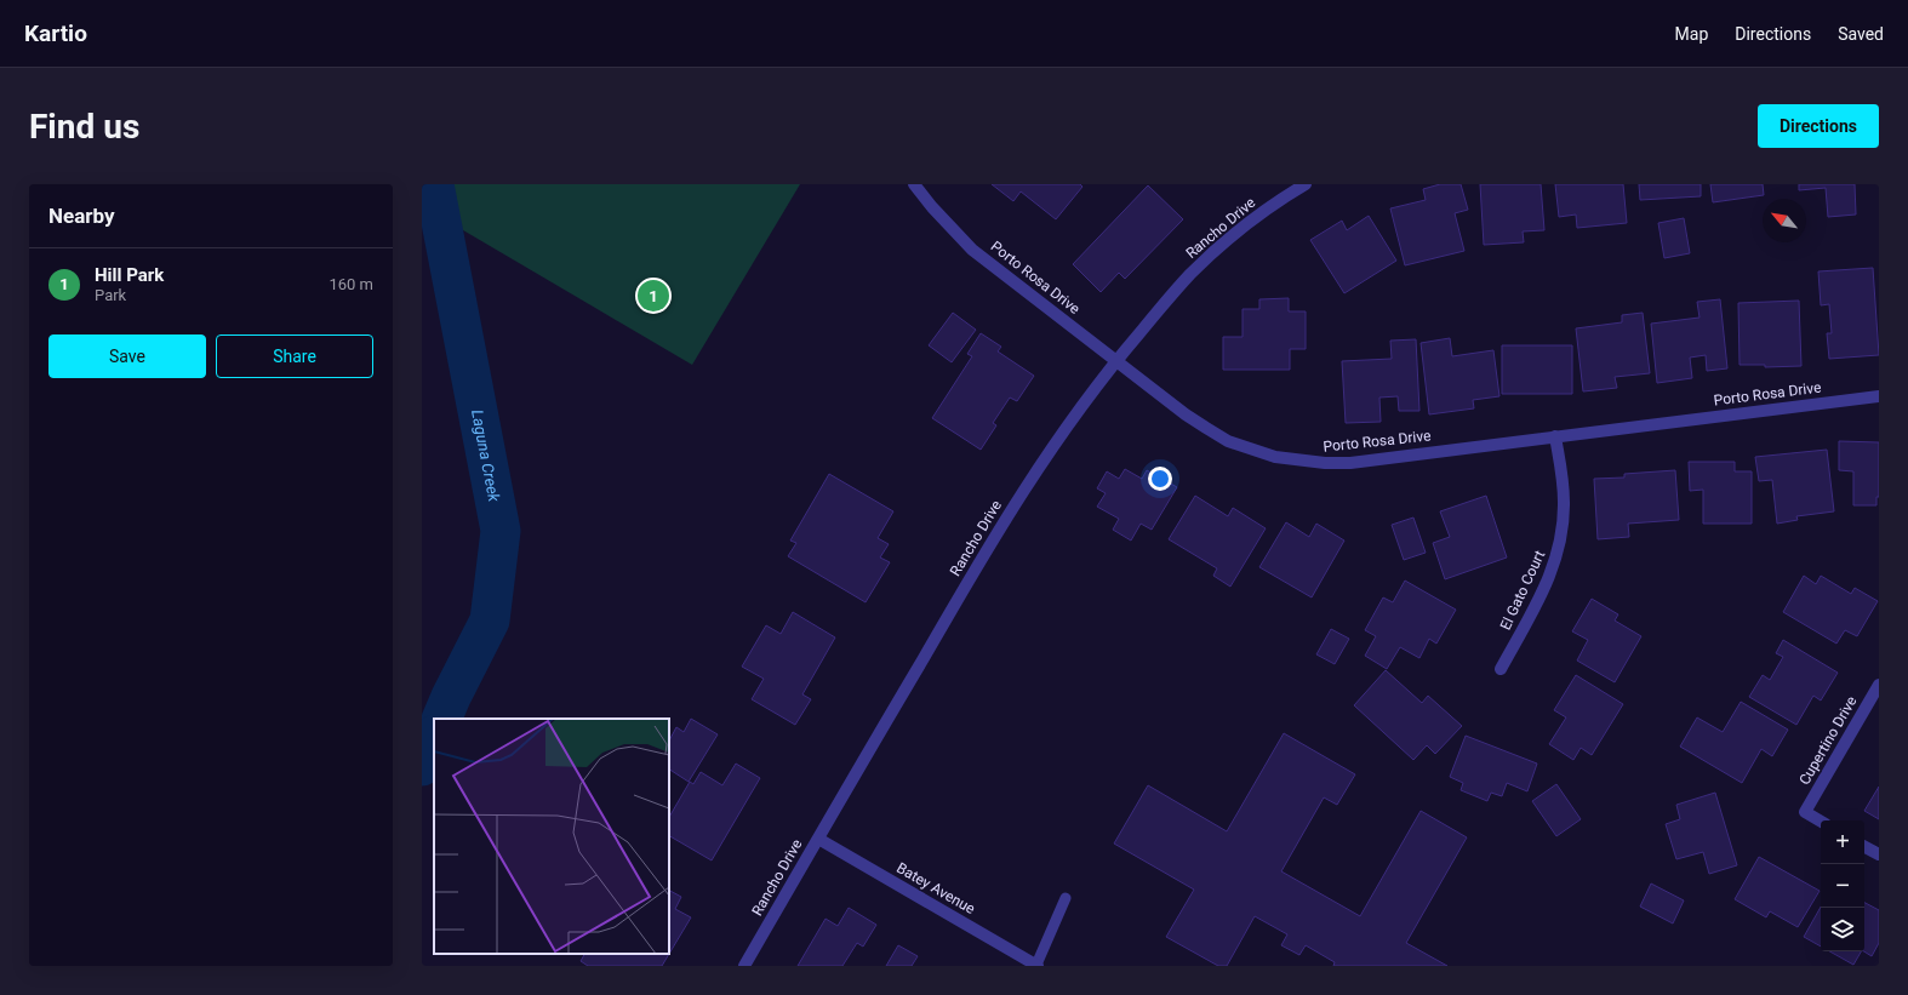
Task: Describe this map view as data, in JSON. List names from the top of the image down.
{
  "streets": {
    "street": [
      "Rancho Drive",
      "Porto Rosa Drive",
      "El Gato Court",
      "Cupertino Drive",
      "Batey Avenue"
    ]
  },
  "crossings": [
    ["Rancho Drive", "Porto Rosa Drive"],
    ["Rancho Drive", "Batey Avenue"],
    ["Porto Rosa Drive", "El Gato Court"]
  ],
  "water": ["Laguna Creek"],
  "north": "top left",
  "page": {
    "header": "Kartio",
    "nav": ["Map", "Directions", "Saved"],
    "buttons": [
      "Directions",
      ["Save", "Share"]
    ],
    "title": "Find us",
    "heading": "Nearby",
    "list": [
      {
        "mark": "1",
        "name": "Hill Park",
        "note": "Park",
        "value": "160 m"
      }
    ],
    "pins": "1",
    "map_buttons": ["+", "−"]
  }
}
